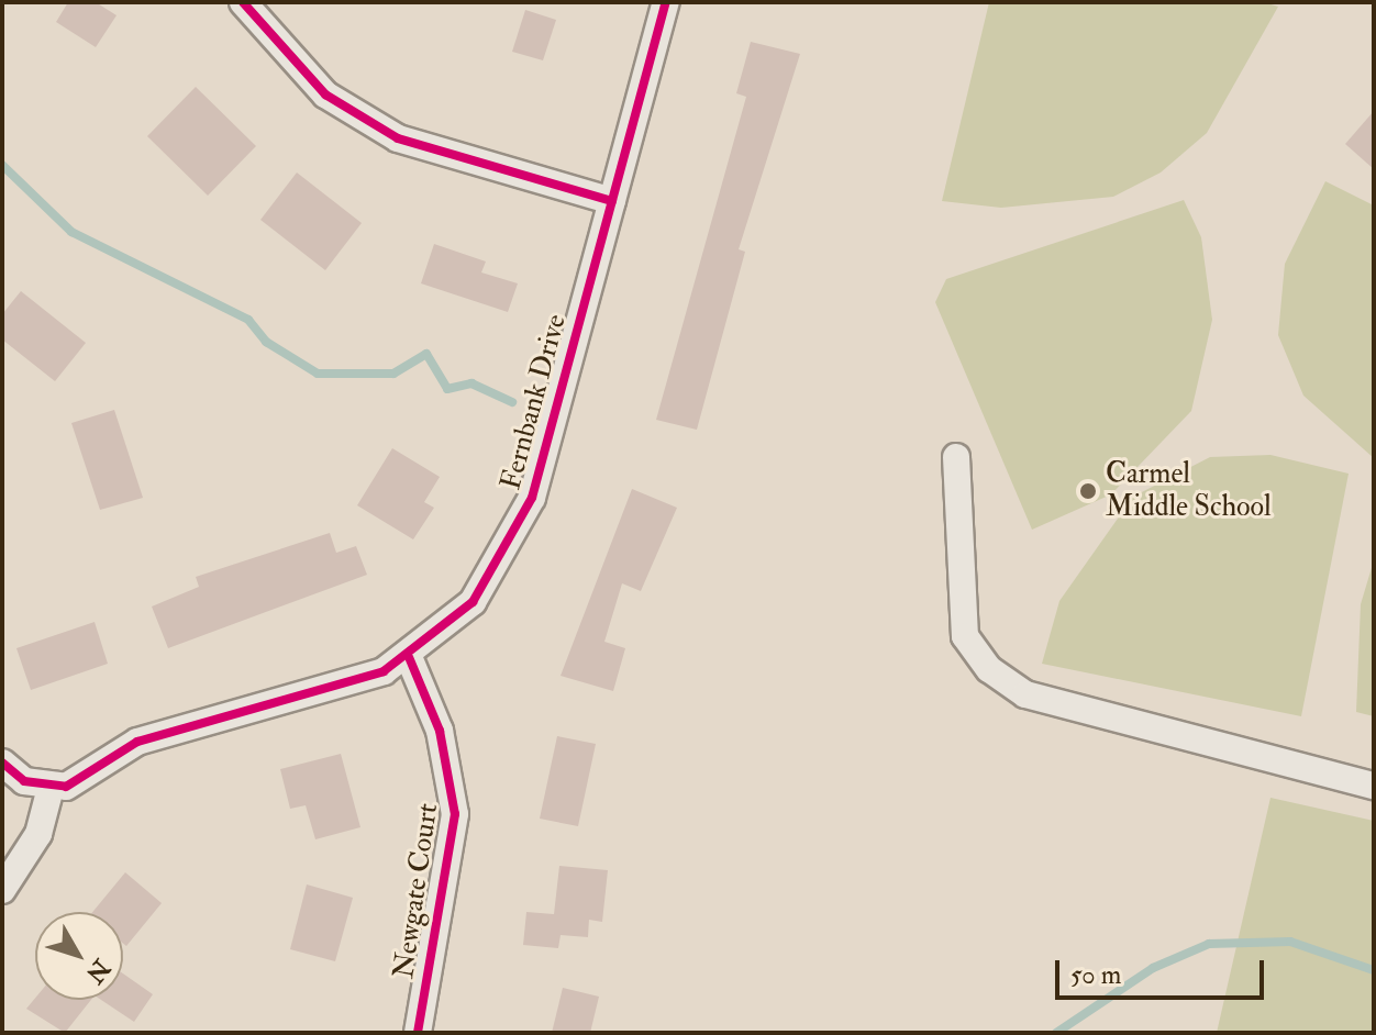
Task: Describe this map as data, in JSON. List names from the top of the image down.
{
  "streets": {
    "street": ["Fernbank Drive", "Newgate Court"]
  },
  "crossings": [
    ["Fernbank Drive", "Newgate Court"]
  ],
  "places": ["Carmel Middle School"],
  "scale_bar": "50 m",
  "north": "bottom right"
}
